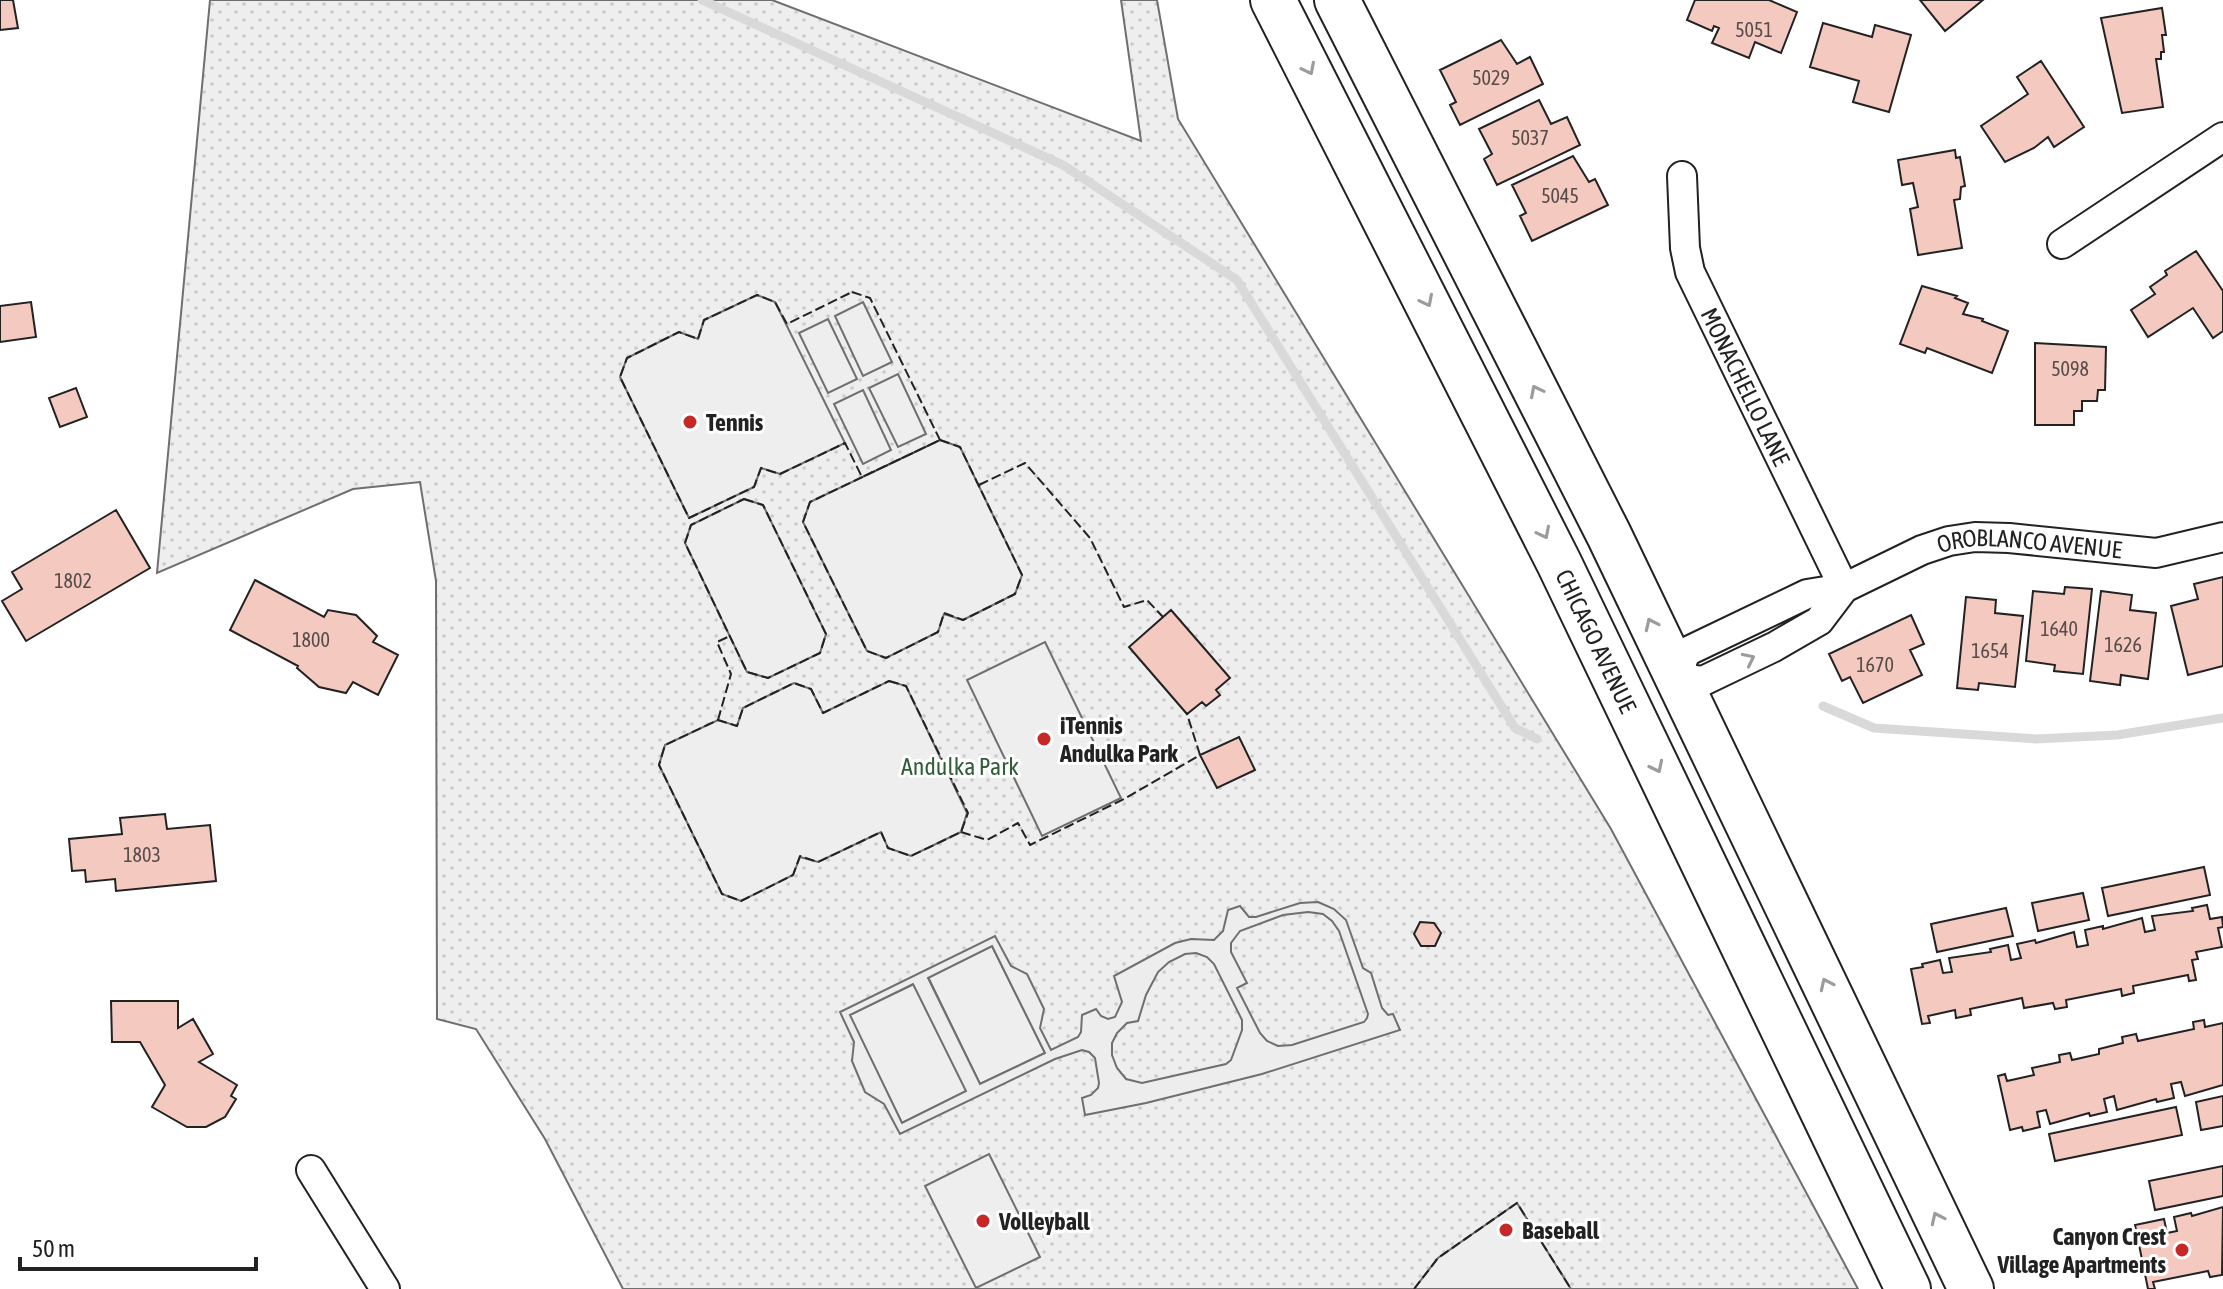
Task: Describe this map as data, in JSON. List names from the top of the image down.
{
  "streets": {
    "main road": ["CHICAGO AVENUE"],
    "street": ["MONACHELLO LANE", "OROBLANCO AVENUE"]
  },
  "crossings": [
    ["MONACHELLO LANE", "OROBLANCO AVENUE"]
  ],
  "parks": ["Andulka Park"],
  "places": [
    "Tennis",
    "iTennis Andulka Park",
    "Volleyball",
    "Baseball",
    "Canyon Crest Village Apartments"
  ],
  "house_numbers": [
    "5051",
    "5029",
    "5037",
    "5045",
    "5098",
    "1802",
    "1640",
    "1800",
    "1626",
    "1654",
    "1670",
    "1803"
  ],
  "scale_bar": "50 m"
}
